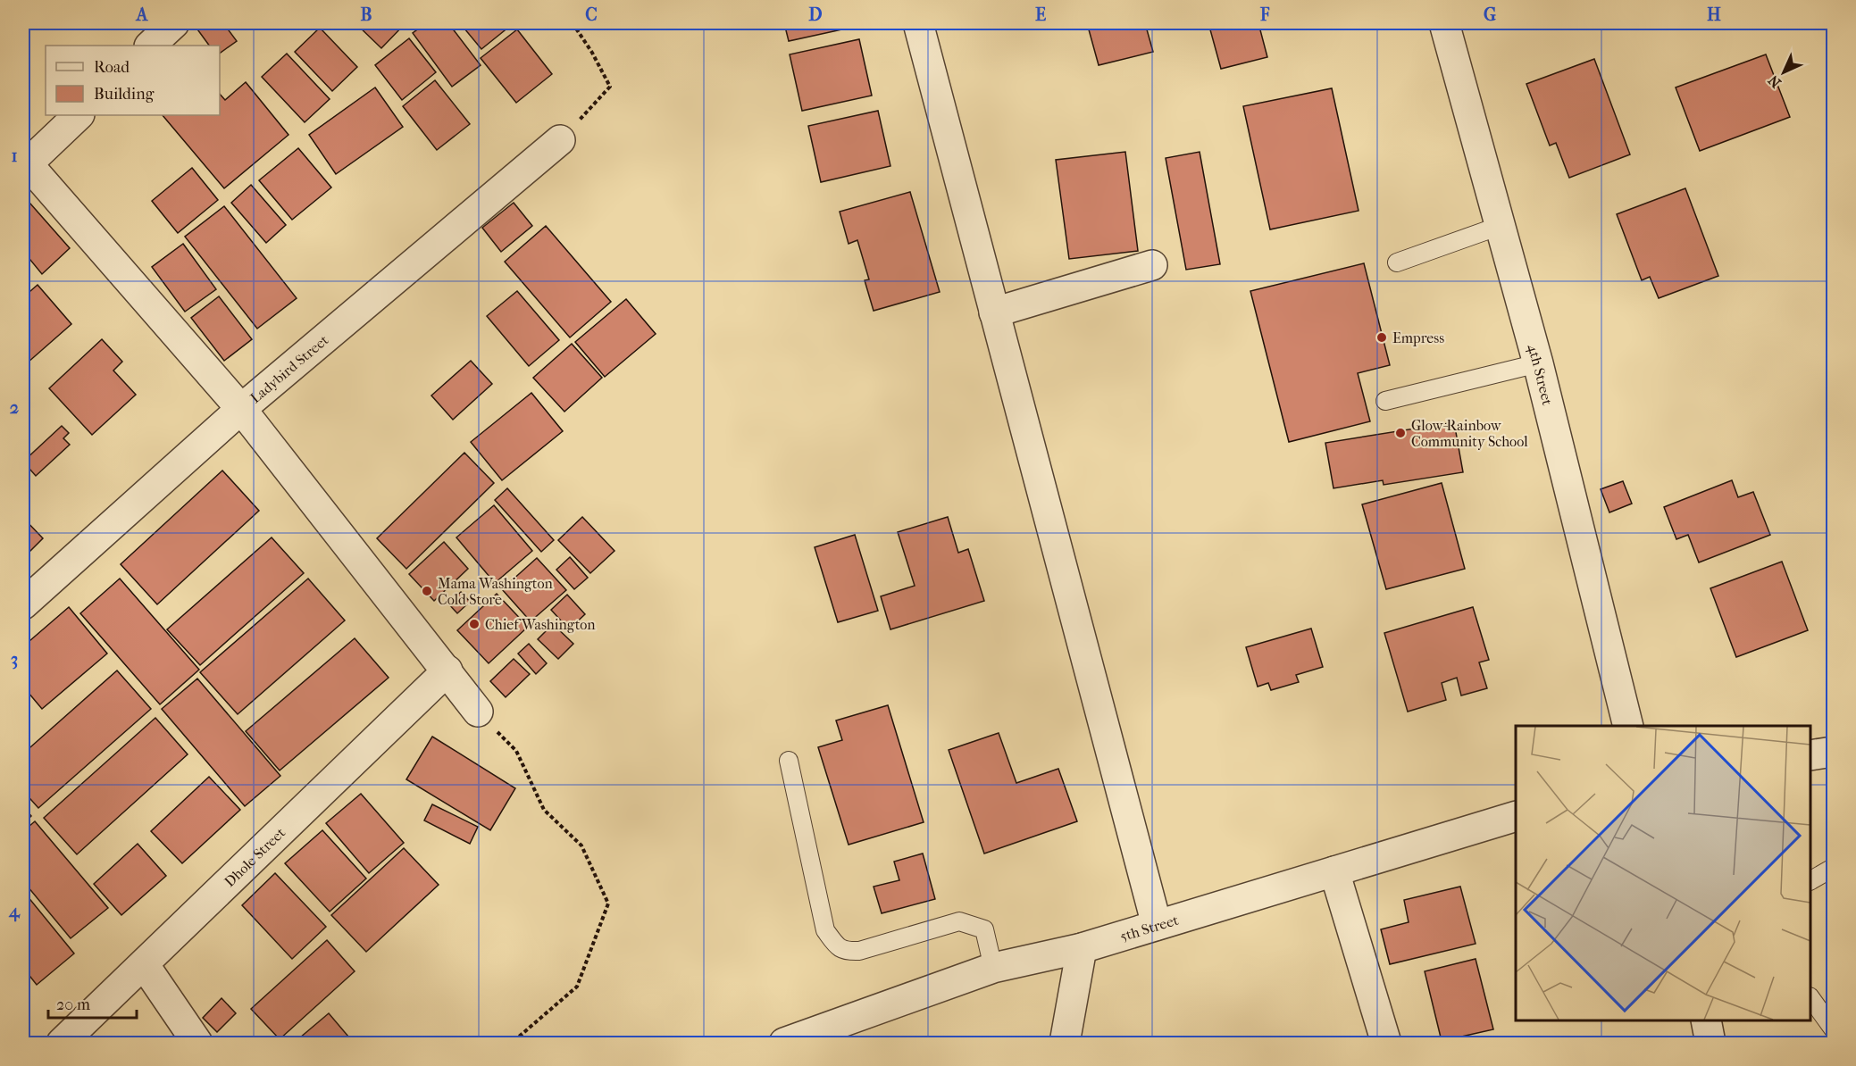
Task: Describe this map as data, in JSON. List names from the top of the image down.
{
  "streets": {
    "street": [
      "Ladybird Street",
      "4th Street",
      "Dhole Street",
      "5th Street"
    ]
  },
  "places": [
    "Empress",
    "Glow-Rainbow Community School",
    "Mama Washington Cold Store",
    "Chief Washington"
  ],
  "legend": ["Road", "Building"],
  "scale_bar": "20 m",
  "north": "bottom left",
  "grid": {
    "columns": [
      "A",
      "B",
      "C",
      "D",
      "E",
      "F",
      "G",
      "H"
    ],
    "rows": [
      "1",
      "2",
      "3",
      "4"
    ]
  }
}
